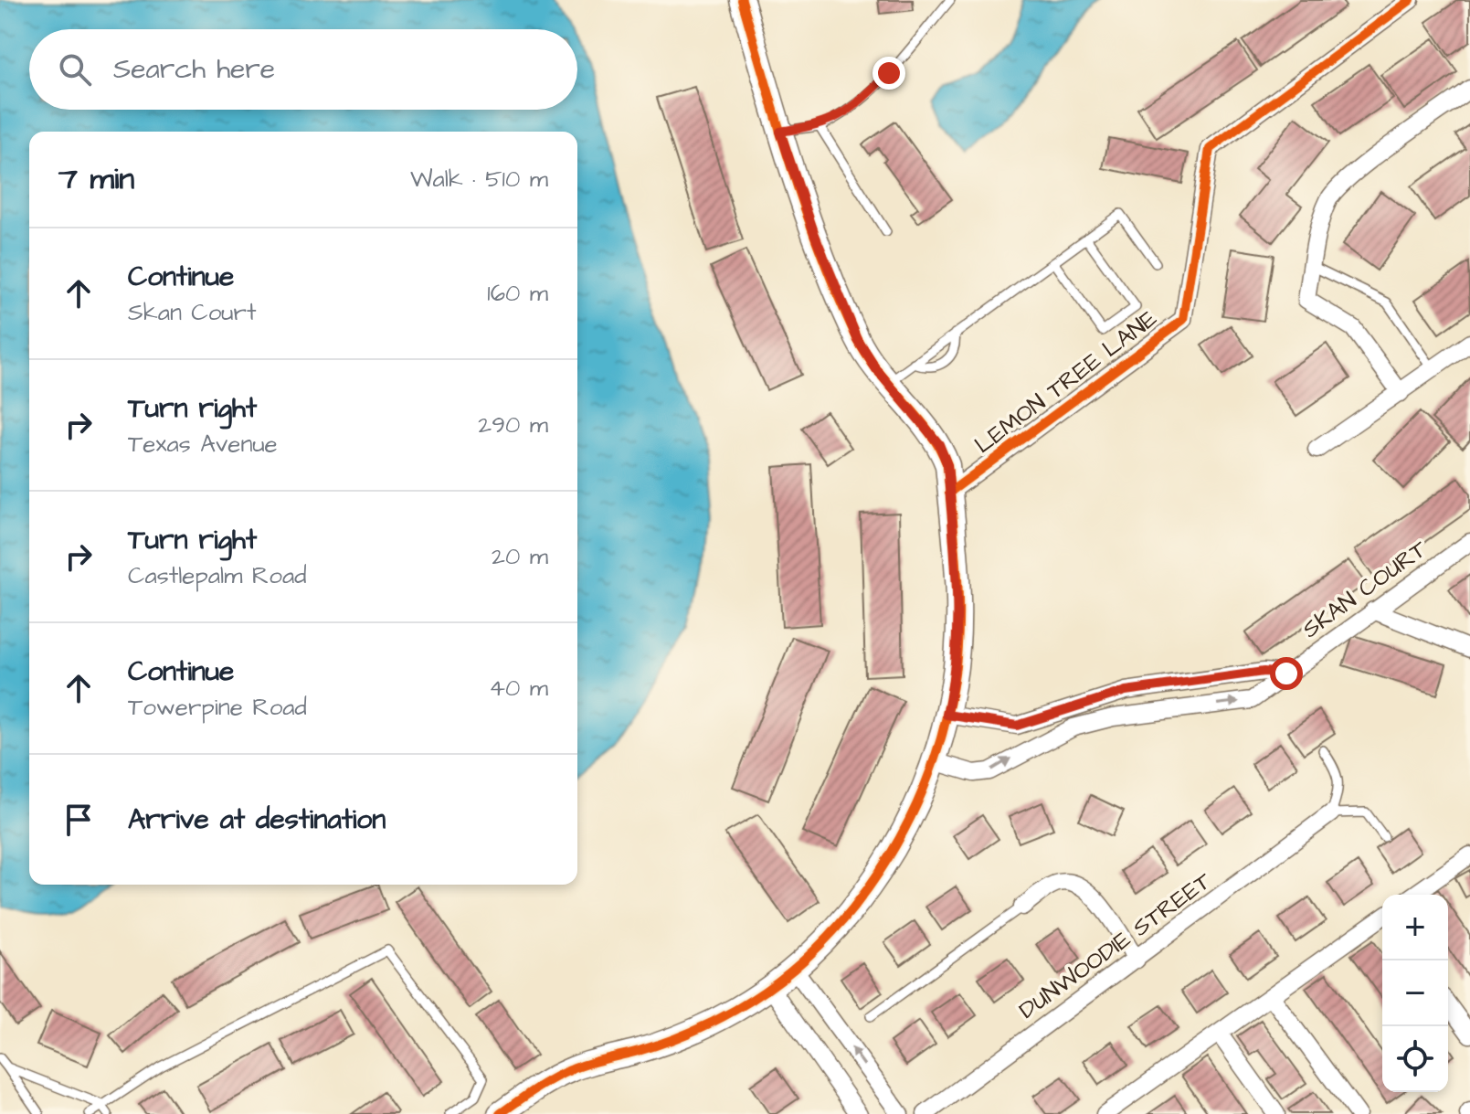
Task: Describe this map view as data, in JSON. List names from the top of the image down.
{
  "streets": {
    "street": ["LEMON TREE LANE", "SKAN COURT", "DUNWOODIE STREET"]
  },
  "page": {
    "search": "Search here",
    "heading": ["7 min", "Walk · 510 m"],
    "list": [
      ["Continue", "Skan Court", "160 m"],
      ["Turn right", "Texas Avenue", "290 m"],
      ["Turn right", "Castlepalm Road", "20 m"],
      ["Continue", "Towerpine Road", "40 m"],
      "Arrive at destination"
    ],
    "map_buttons": ["+", "−"]
  }
}
